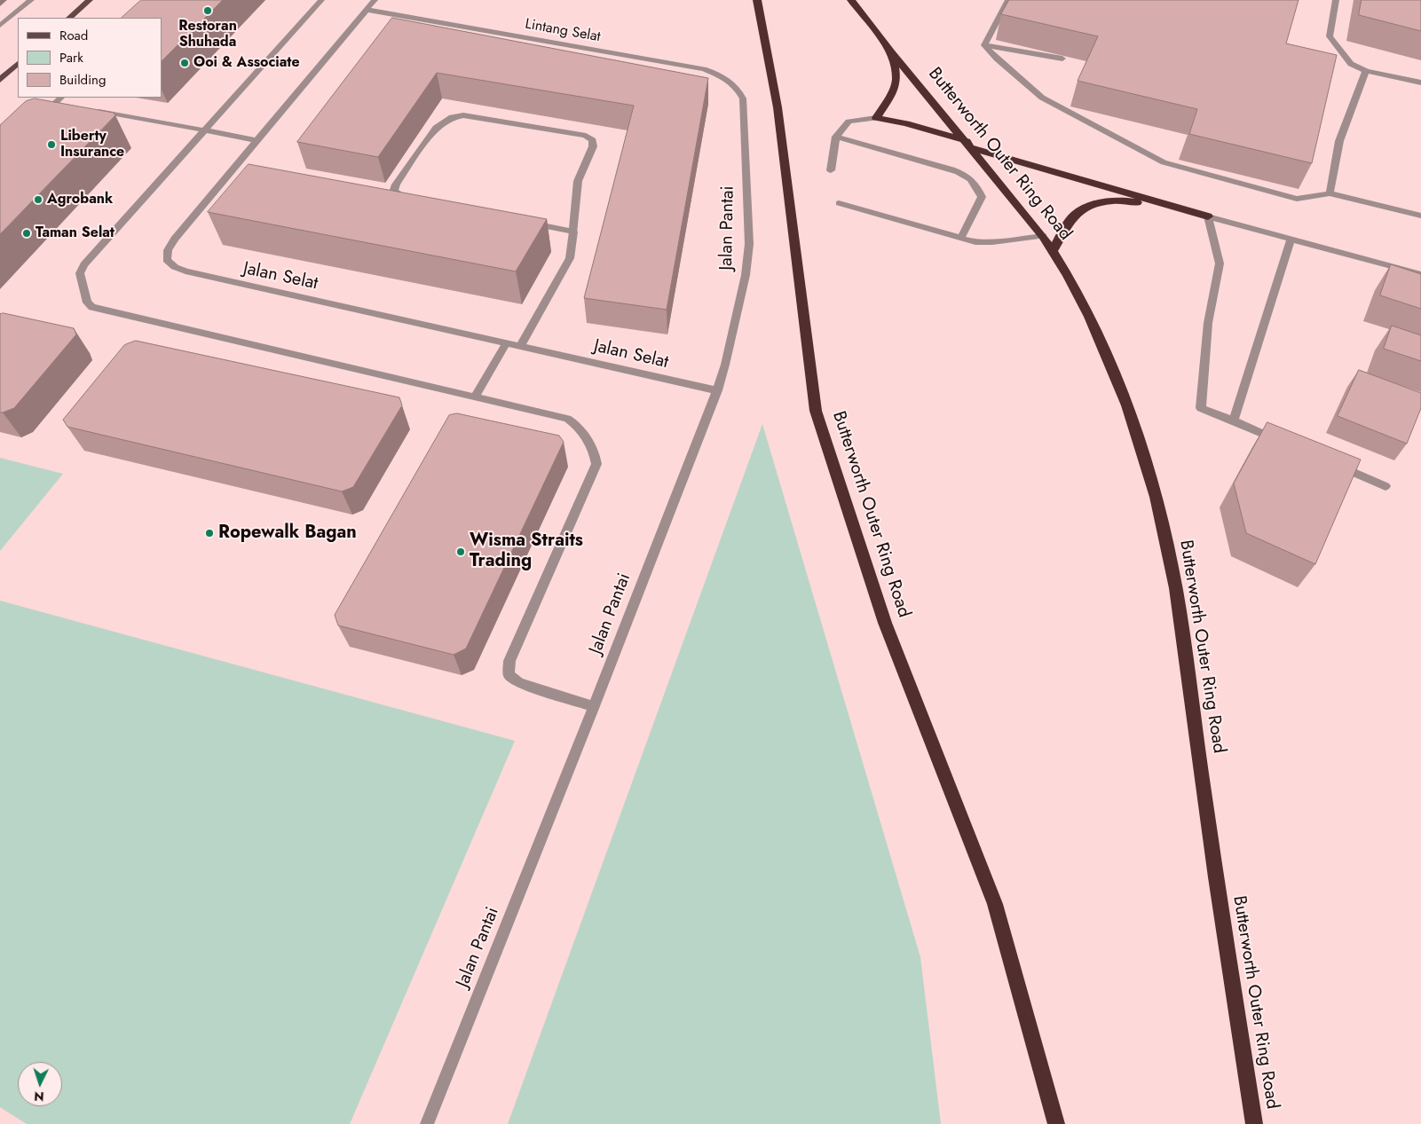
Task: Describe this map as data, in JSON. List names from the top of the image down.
{
  "streets": {
    "highway": ["Butterworth Outer Ring Road"],
    "street": ["Lintang Selat", "Jalan Pantai", "Jalan Selat"]
  },
  "crossings": [
    ["Lintang Selat", "Jalan Pantai"],
    ["Lintang Selat", "Jalan Selat"],
    ["Jalan Pantai", "Jalan Selat"]
  ],
  "places": [
    "Restoran Shuhada",
    "Ooi & Associate",
    "Liberty Insurance",
    "Agrobank",
    "Taman Selat",
    "Ropewalk Bagan",
    "Wisma Straits Trading"
  ],
  "legend": ["Road", "Park", "Building"],
  "north": "bottom"
}
